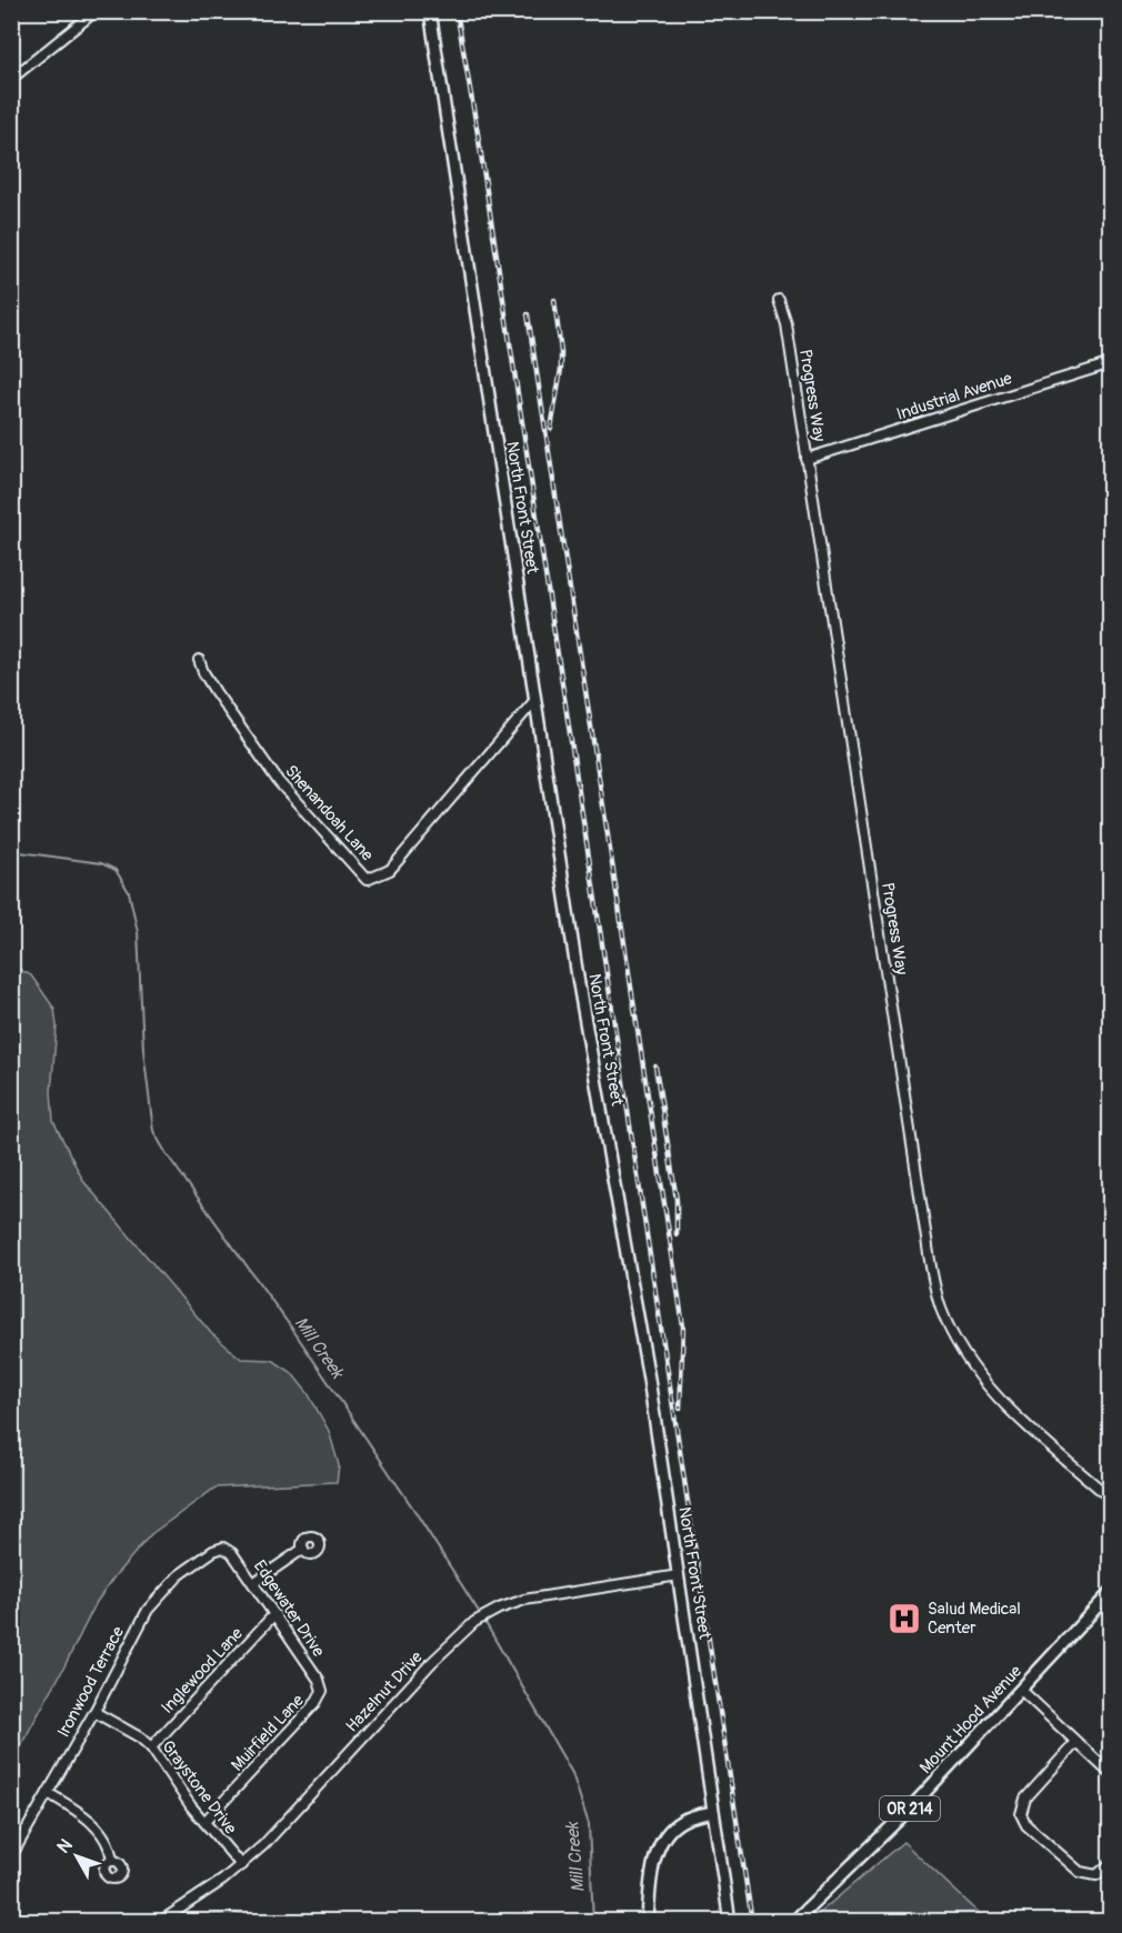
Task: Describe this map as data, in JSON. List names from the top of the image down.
{
  "streets": {
    "main road": ["North Front Street", "Mount Hood Avenue", "OR 214"],
    "street": [
      "Progress Way",
      "Industrial Avenue",
      "Shenandoah Lane",
      "Edgewater Drive",
      "Inglewood Lane",
      "Ironwood Terrace",
      "Hazelnut Drive",
      "Muirfield Lane",
      "Graystone Drive"
    ]
  },
  "crossings": [
    ["Progress Way", "Industrial Avenue"],
    ["North Front Street", "Shenandoah Lane"],
    ["North Front Street", "Hazelnut Drive"],
    ["Edgewater Drive", "Inglewood Lane"],
    ["Edgewater Drive", "Ironwood Terrace"],
    ["Edgewater Drive", "Muirfield Lane"],
    ["Inglewood Lane", "Graystone Drive"],
    ["Ironwood Terrace", "Graystone Drive"],
    ["Hazelnut Drive", "Graystone Drive"],
    ["Muirfield Lane", "Graystone Drive"]
  ],
  "water": ["Mill Creek"],
  "places": {
    "hospital": ["Salud Medical Center"]
  },
  "north": "top left"
}
